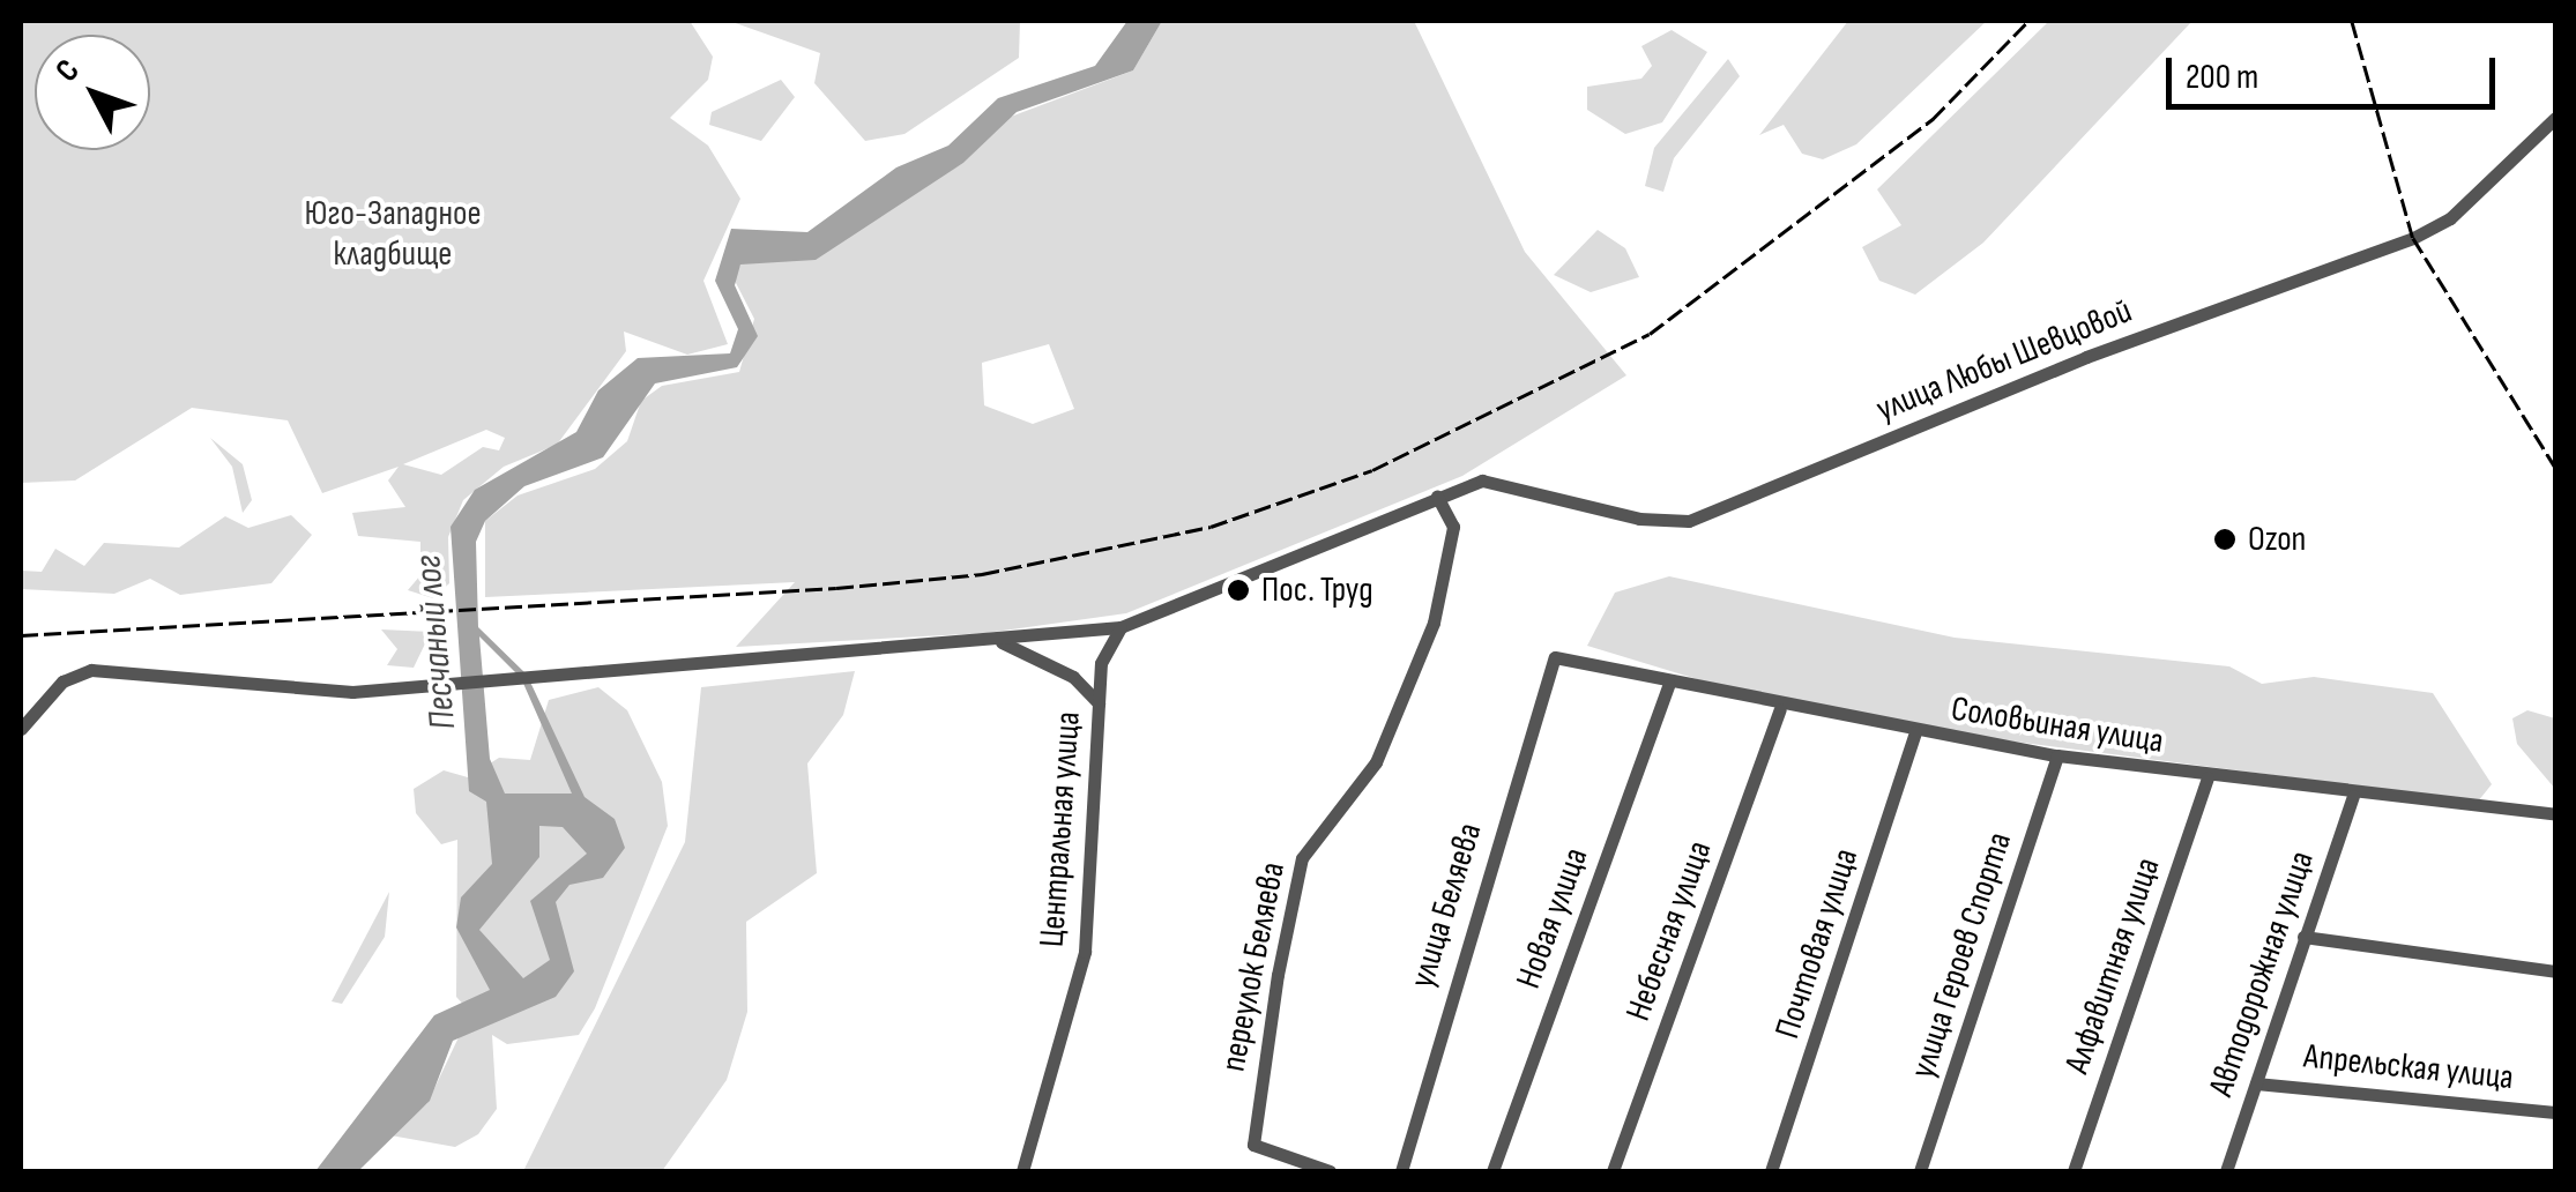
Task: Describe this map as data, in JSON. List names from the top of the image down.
{
  "streets": {
    "street": [
      "улица Любы Шевцовой",
      "Соловьиная улица",
      "Центральная улица",
      "улица Беляева",
      "Новая улица",
      "Небесная улица",
      "Почтовая улица",
      "улица Героев Спорта",
      "Алфавитная улица",
      "переулок Беляева",
      "Автодорожная улица",
      "Апрельская улица"
    ]
  },
  "crossings": [
    ["улица Любы Шевцовой", "Центральная улица"],
    ["улица Любы Шевцовой", "переулок Беляева"],
    ["Соловьиная улица", "улица Беляева"],
    ["Соловьиная улица", "Новая улица"],
    ["Соловьиная улица", "Небесная улица"],
    ["Соловьиная улица", "Почтовая улица"],
    ["Соловьиная улица", "улица Героев Спорта"],
    ["Соловьиная улица", "Алфавитная улица"],
    ["Соловьиная улица", "Автодорожная улица"],
    ["Автодорожная улица", "Апрельская улица"]
  ],
  "water": ["Песчаный лог"],
  "parks": ["Юго-Западное кладбище"],
  "places": ["Ozon", "Пос. Труд"],
  "scale_bar": "200 m",
  "north": "top left"
}
